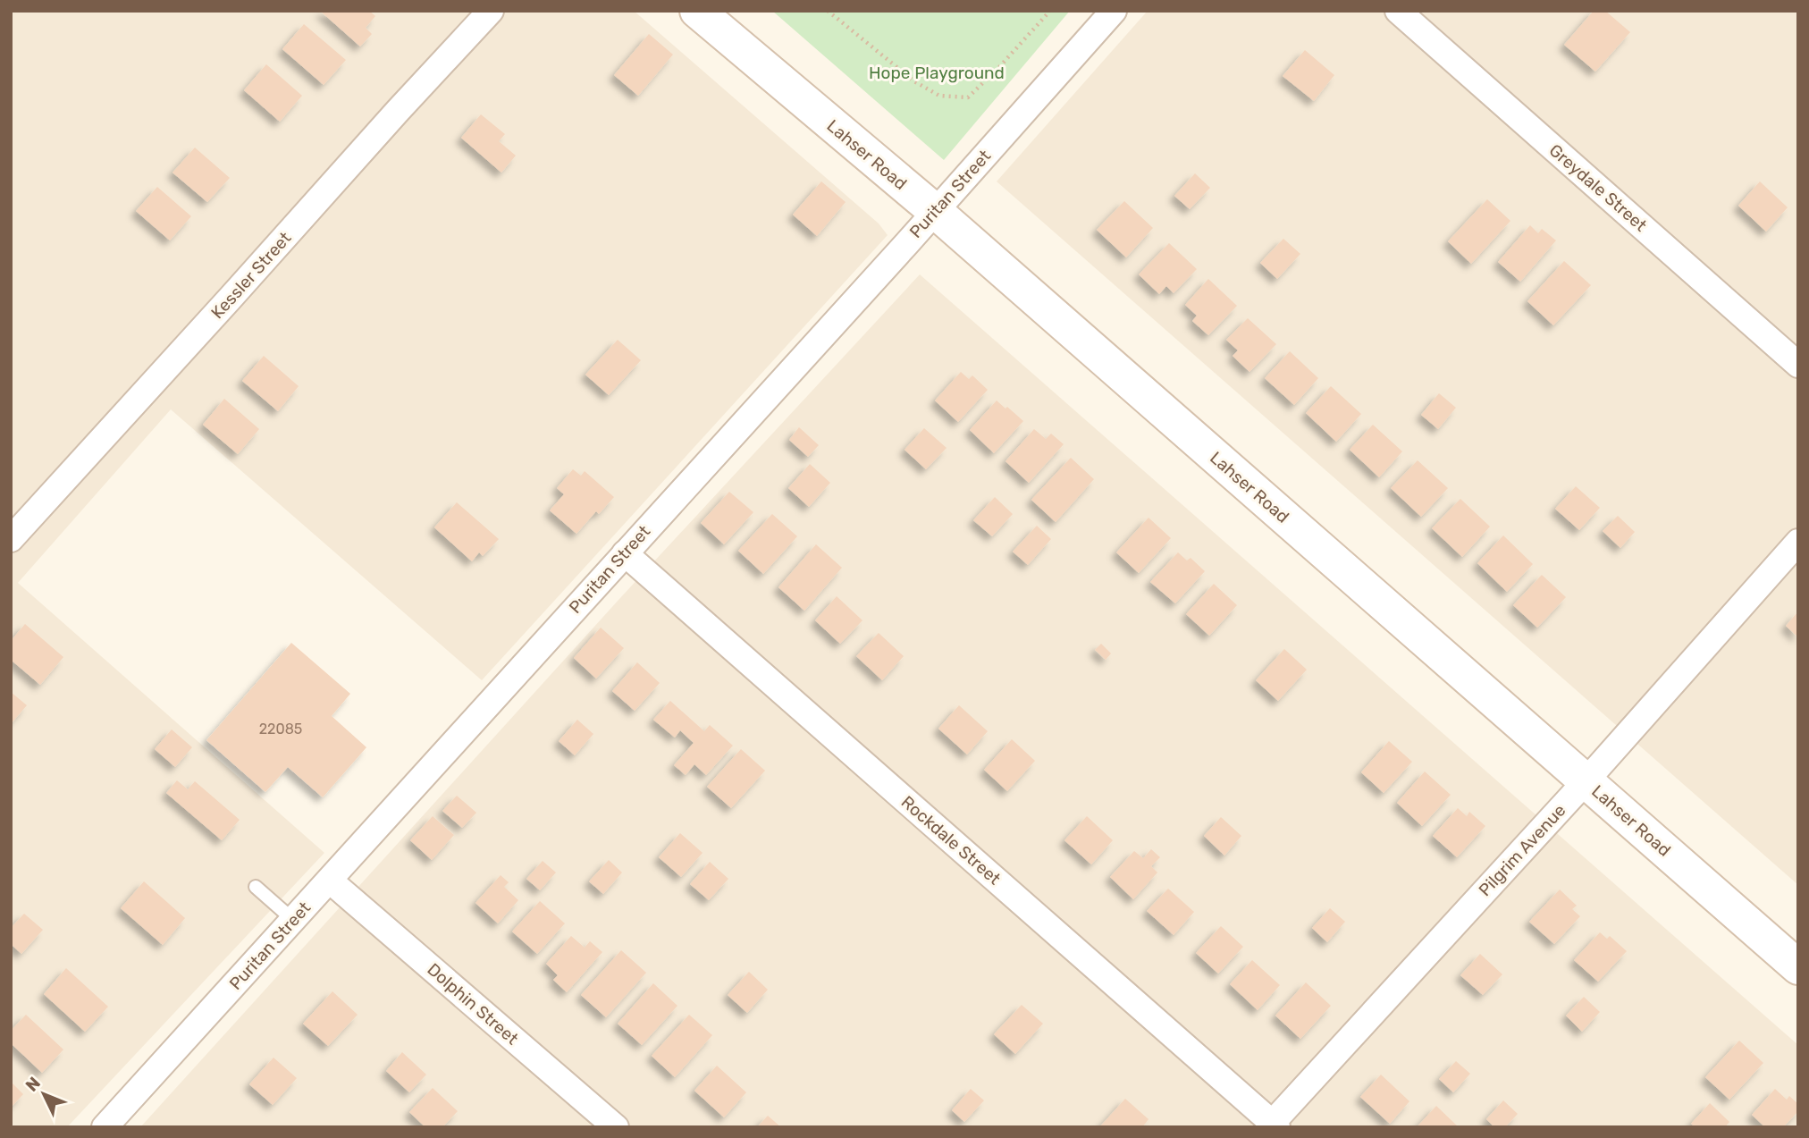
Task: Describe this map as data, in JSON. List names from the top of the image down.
{
  "streets": {
    "main road": ["Lahser Road"],
    "street": [
      "Greydale Street",
      "Puritan Street",
      "Kessler Street",
      "Rockdale Street",
      "Pilgrim Avenue",
      "Dolphin Street"
    ]
  },
  "crossings": [
    ["Lahser Road", "Puritan Street"],
    ["Lahser Road", "Pilgrim Avenue"],
    ["Puritan Street", "Rockdale Street"],
    ["Puritan Street", "Dolphin Street"],
    ["Rockdale Street", "Pilgrim Avenue"]
  ],
  "parks": ["Hope Playground"],
  "house_numbers": ["22085"],
  "north": "top left"
}
